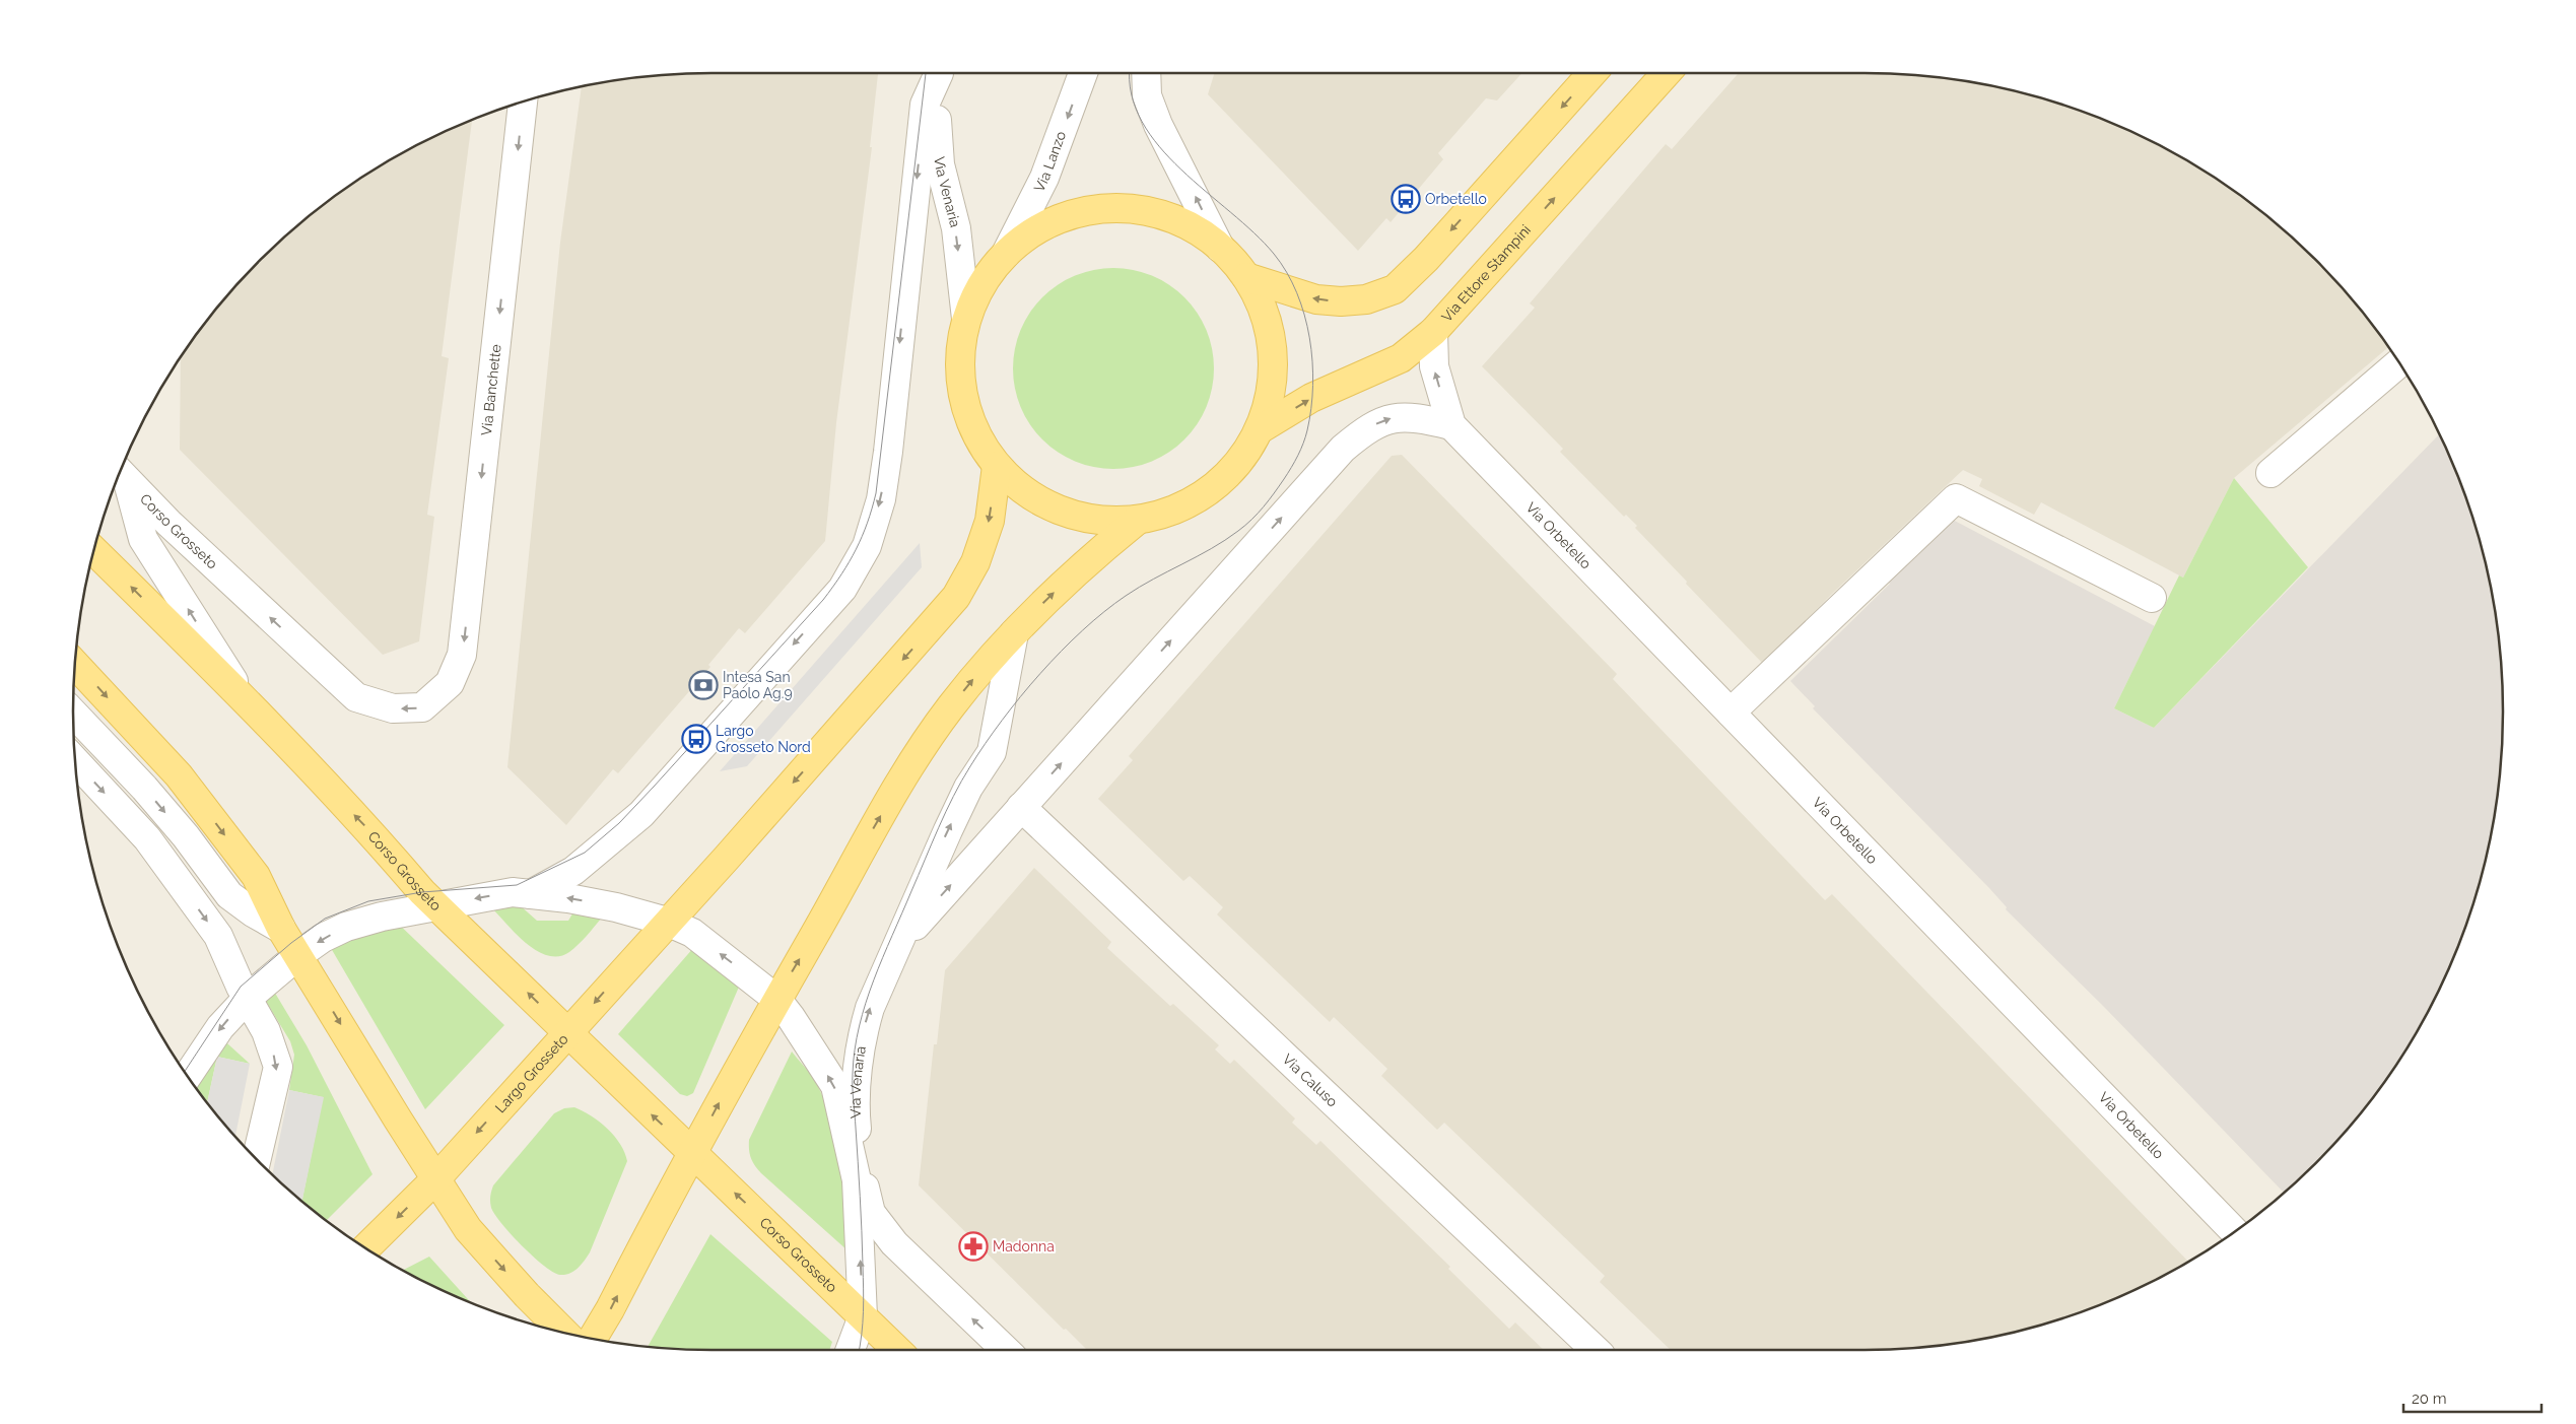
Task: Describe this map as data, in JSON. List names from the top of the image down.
{
  "streets": {
    "main road": ["Via Ettore Stampini", "Corso Grosseto", "Largo Grosseto"],
    "street": [
      "Via Lanzo",
      "Via Venaria",
      "Via Banchette",
      "Via Orbetello",
      "Via Caluso"
    ]
  },
  "crossings": [
    ["Via Ettore Stampini", "Via Orbetello"],
    ["Via Banchette", "Corso Grosseto"],
    ["Corso Grosseto", "Largo Grosseto"]
  ],
  "one_way": ["Via Ettore Stampini", "Via Banchette"],
  "places": {
    "bus stop": ["Orbetello", "Largo Grosseto Nord"],
    "bank": ["Intesa San Paolo Ag.9"],
    "pharmacy": ["Madonna"]
  },
  "scale_bar": "20 m"
}
